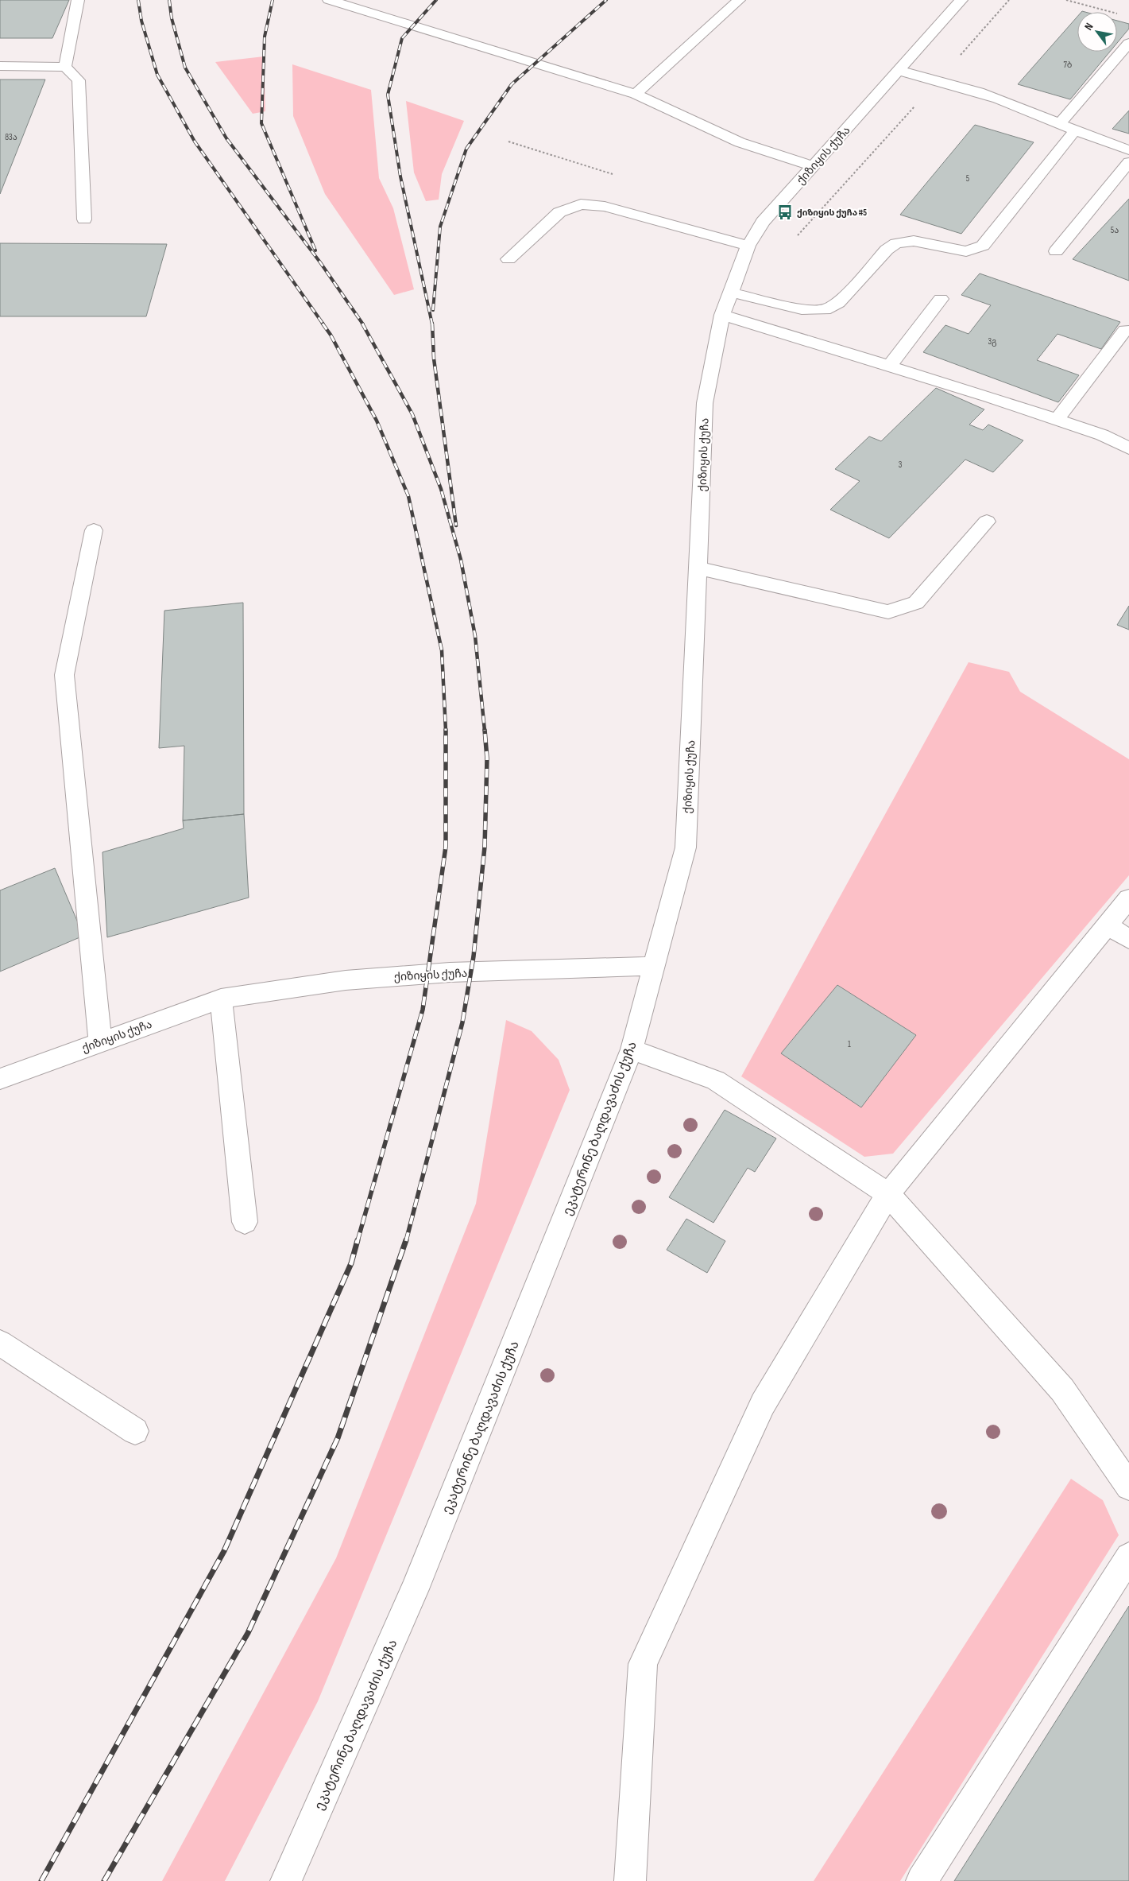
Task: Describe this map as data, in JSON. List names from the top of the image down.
{
  "streets": {
    "street": ["ქიზიყის ქუჩა", "ეკატერინე ბაღდავაძის ქუჩა"]
  },
  "crossings": [
    ["ქიზიყის ქუჩა", "ეკატერინე ბაღდავაძის ქუჩა"]
  ],
  "places": {
    "bus stop": ["ქიზიყის ქუჩა #5"]
  },
  "house_numbers": [
    "7ბ",
    "83ა",
    "5",
    "5ა",
    "3გ",
    "3",
    "1"
  ],
  "north": "top left"
}
